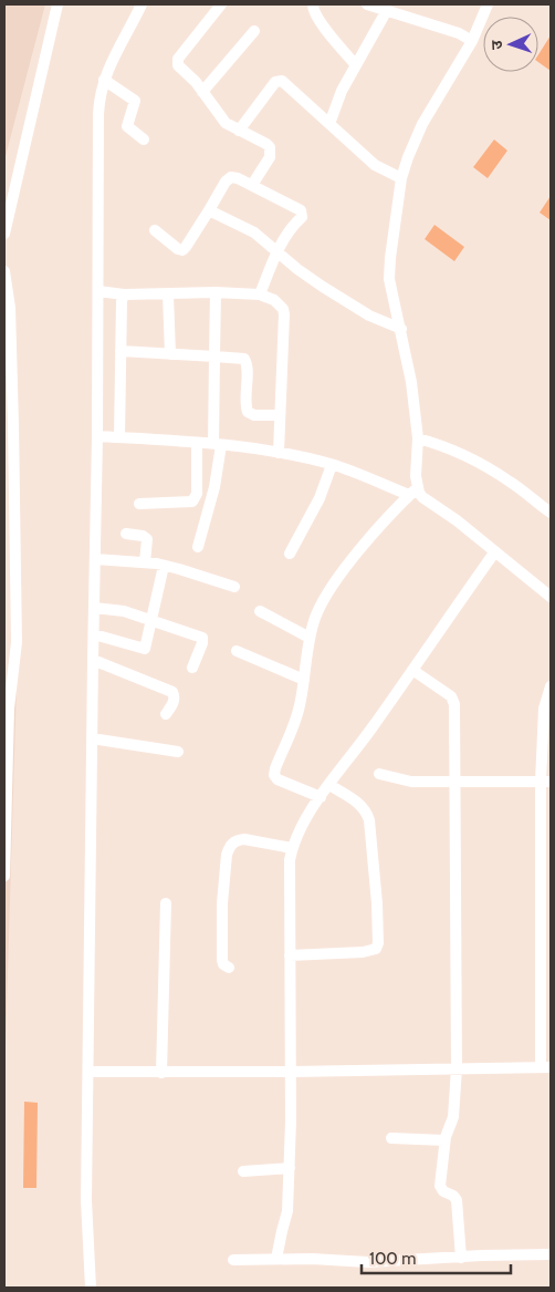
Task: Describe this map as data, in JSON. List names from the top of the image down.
{
  "scale_bar": "100 m",
  "north": "left"
}
